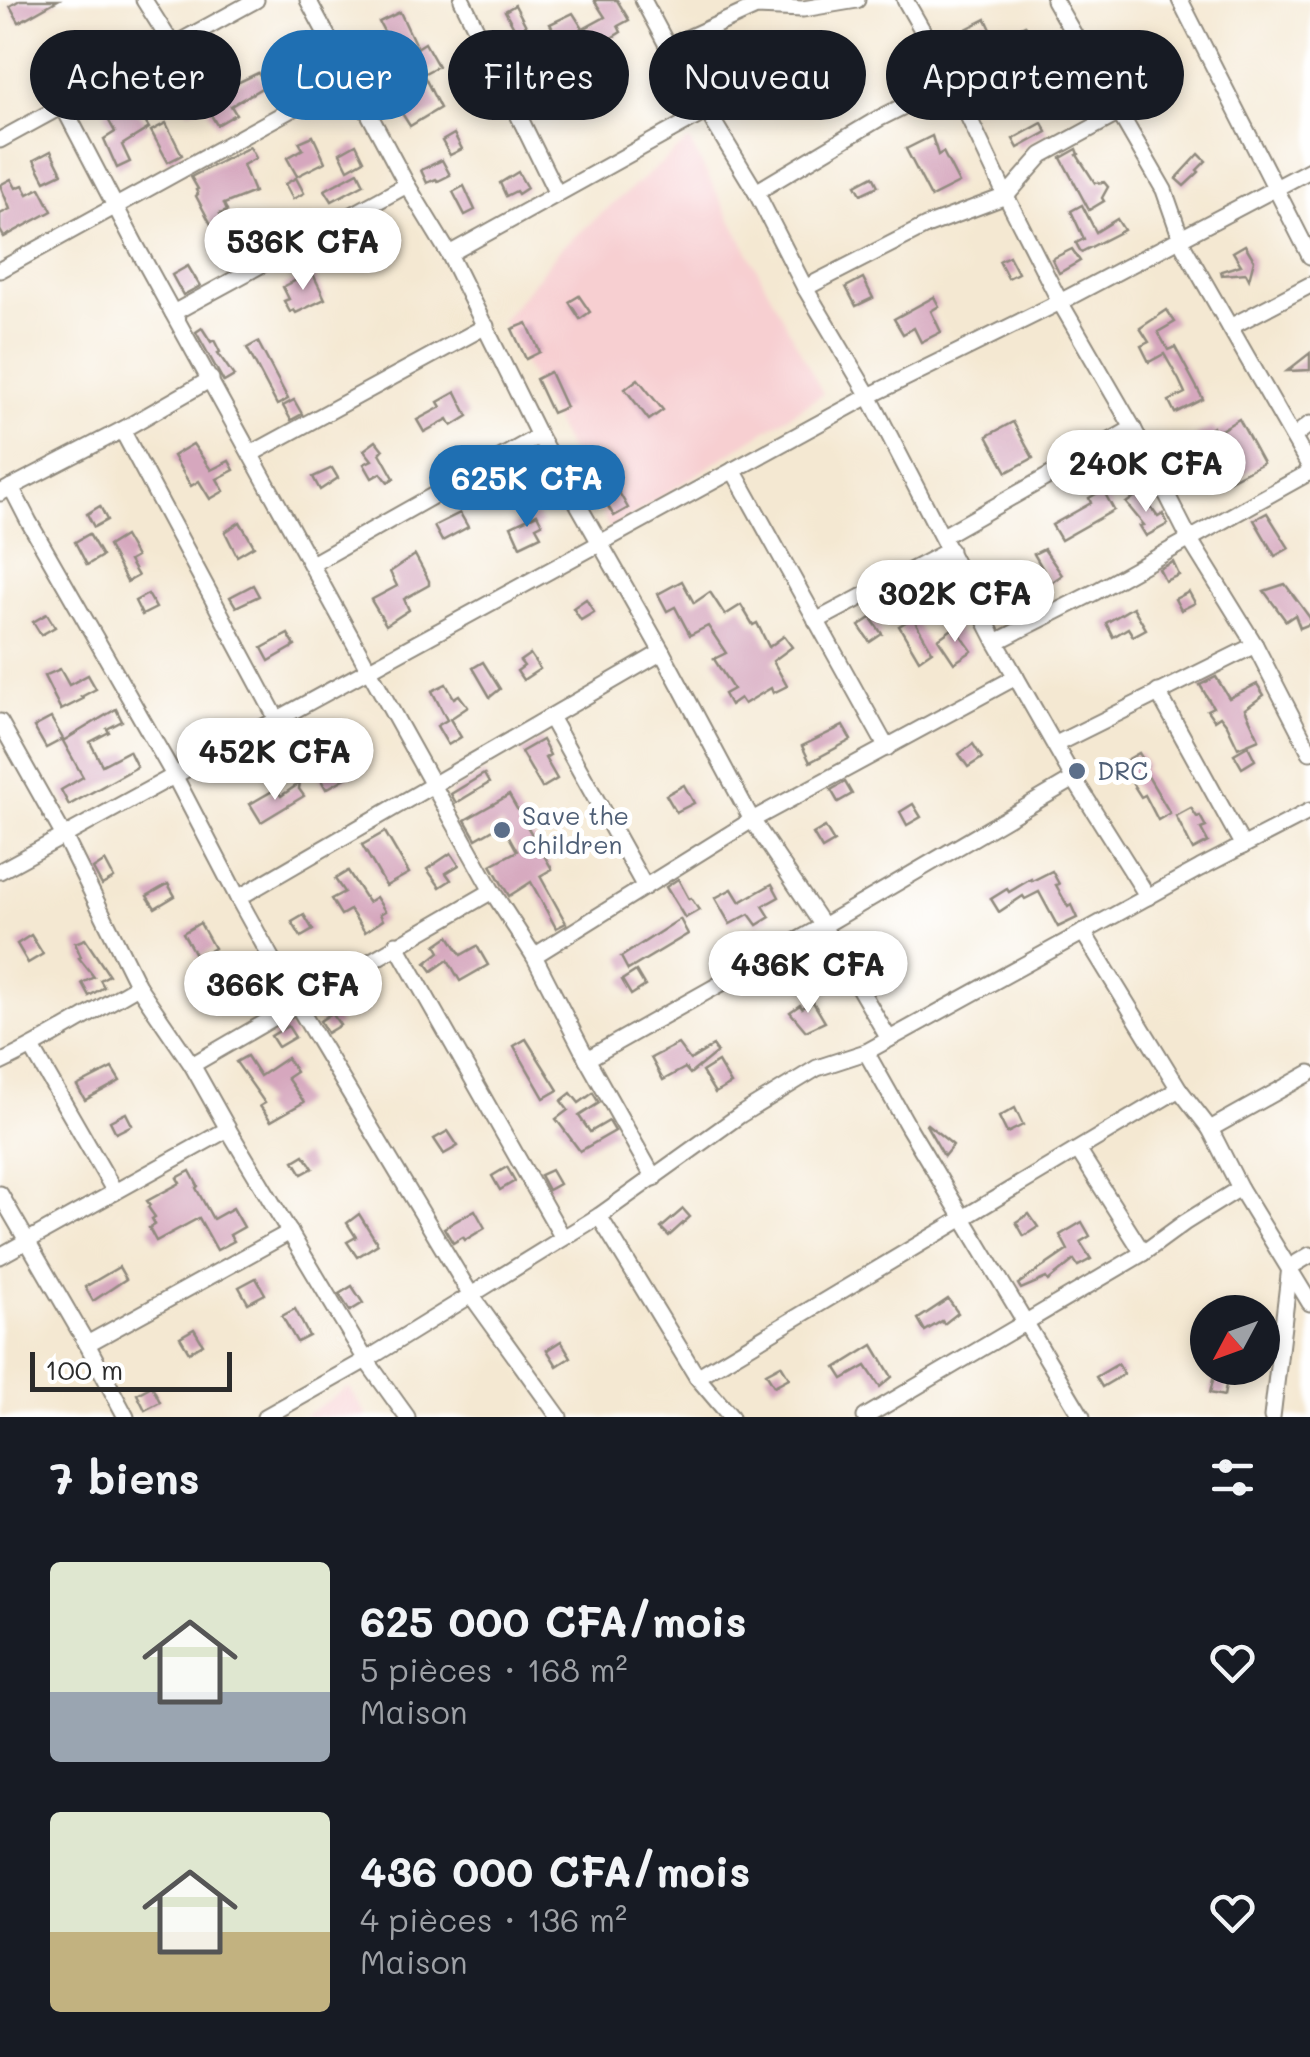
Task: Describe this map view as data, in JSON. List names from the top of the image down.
{
  "places": ["DRC", "Save the children"],
  "scale_bar": "100 m",
  "north": "bottom left",
  "page": {
    "chip": [
      "Acheter",
      "Louer",
      "Filtres",
      "Nouveau",
      "Appartement"
    ],
    "price": [
      "536K CFA",
      "240K CFA",
      "625K CFA",
      "302K CFA",
      "452K CFA",
      "436K CFA",
      "366K CFA"
    ],
    "scale": "100 m",
    "heading": "7 biens",
    "list": [
      {
        "name": "625 000 CFA/mois",
        "note": "5 pièces · 168 m² · Maison"
      },
      {
        "name": "436 000 CFA/mois",
        "note": "4 pièces · 136 m² · Maison"
      }
    ]
  }
}
